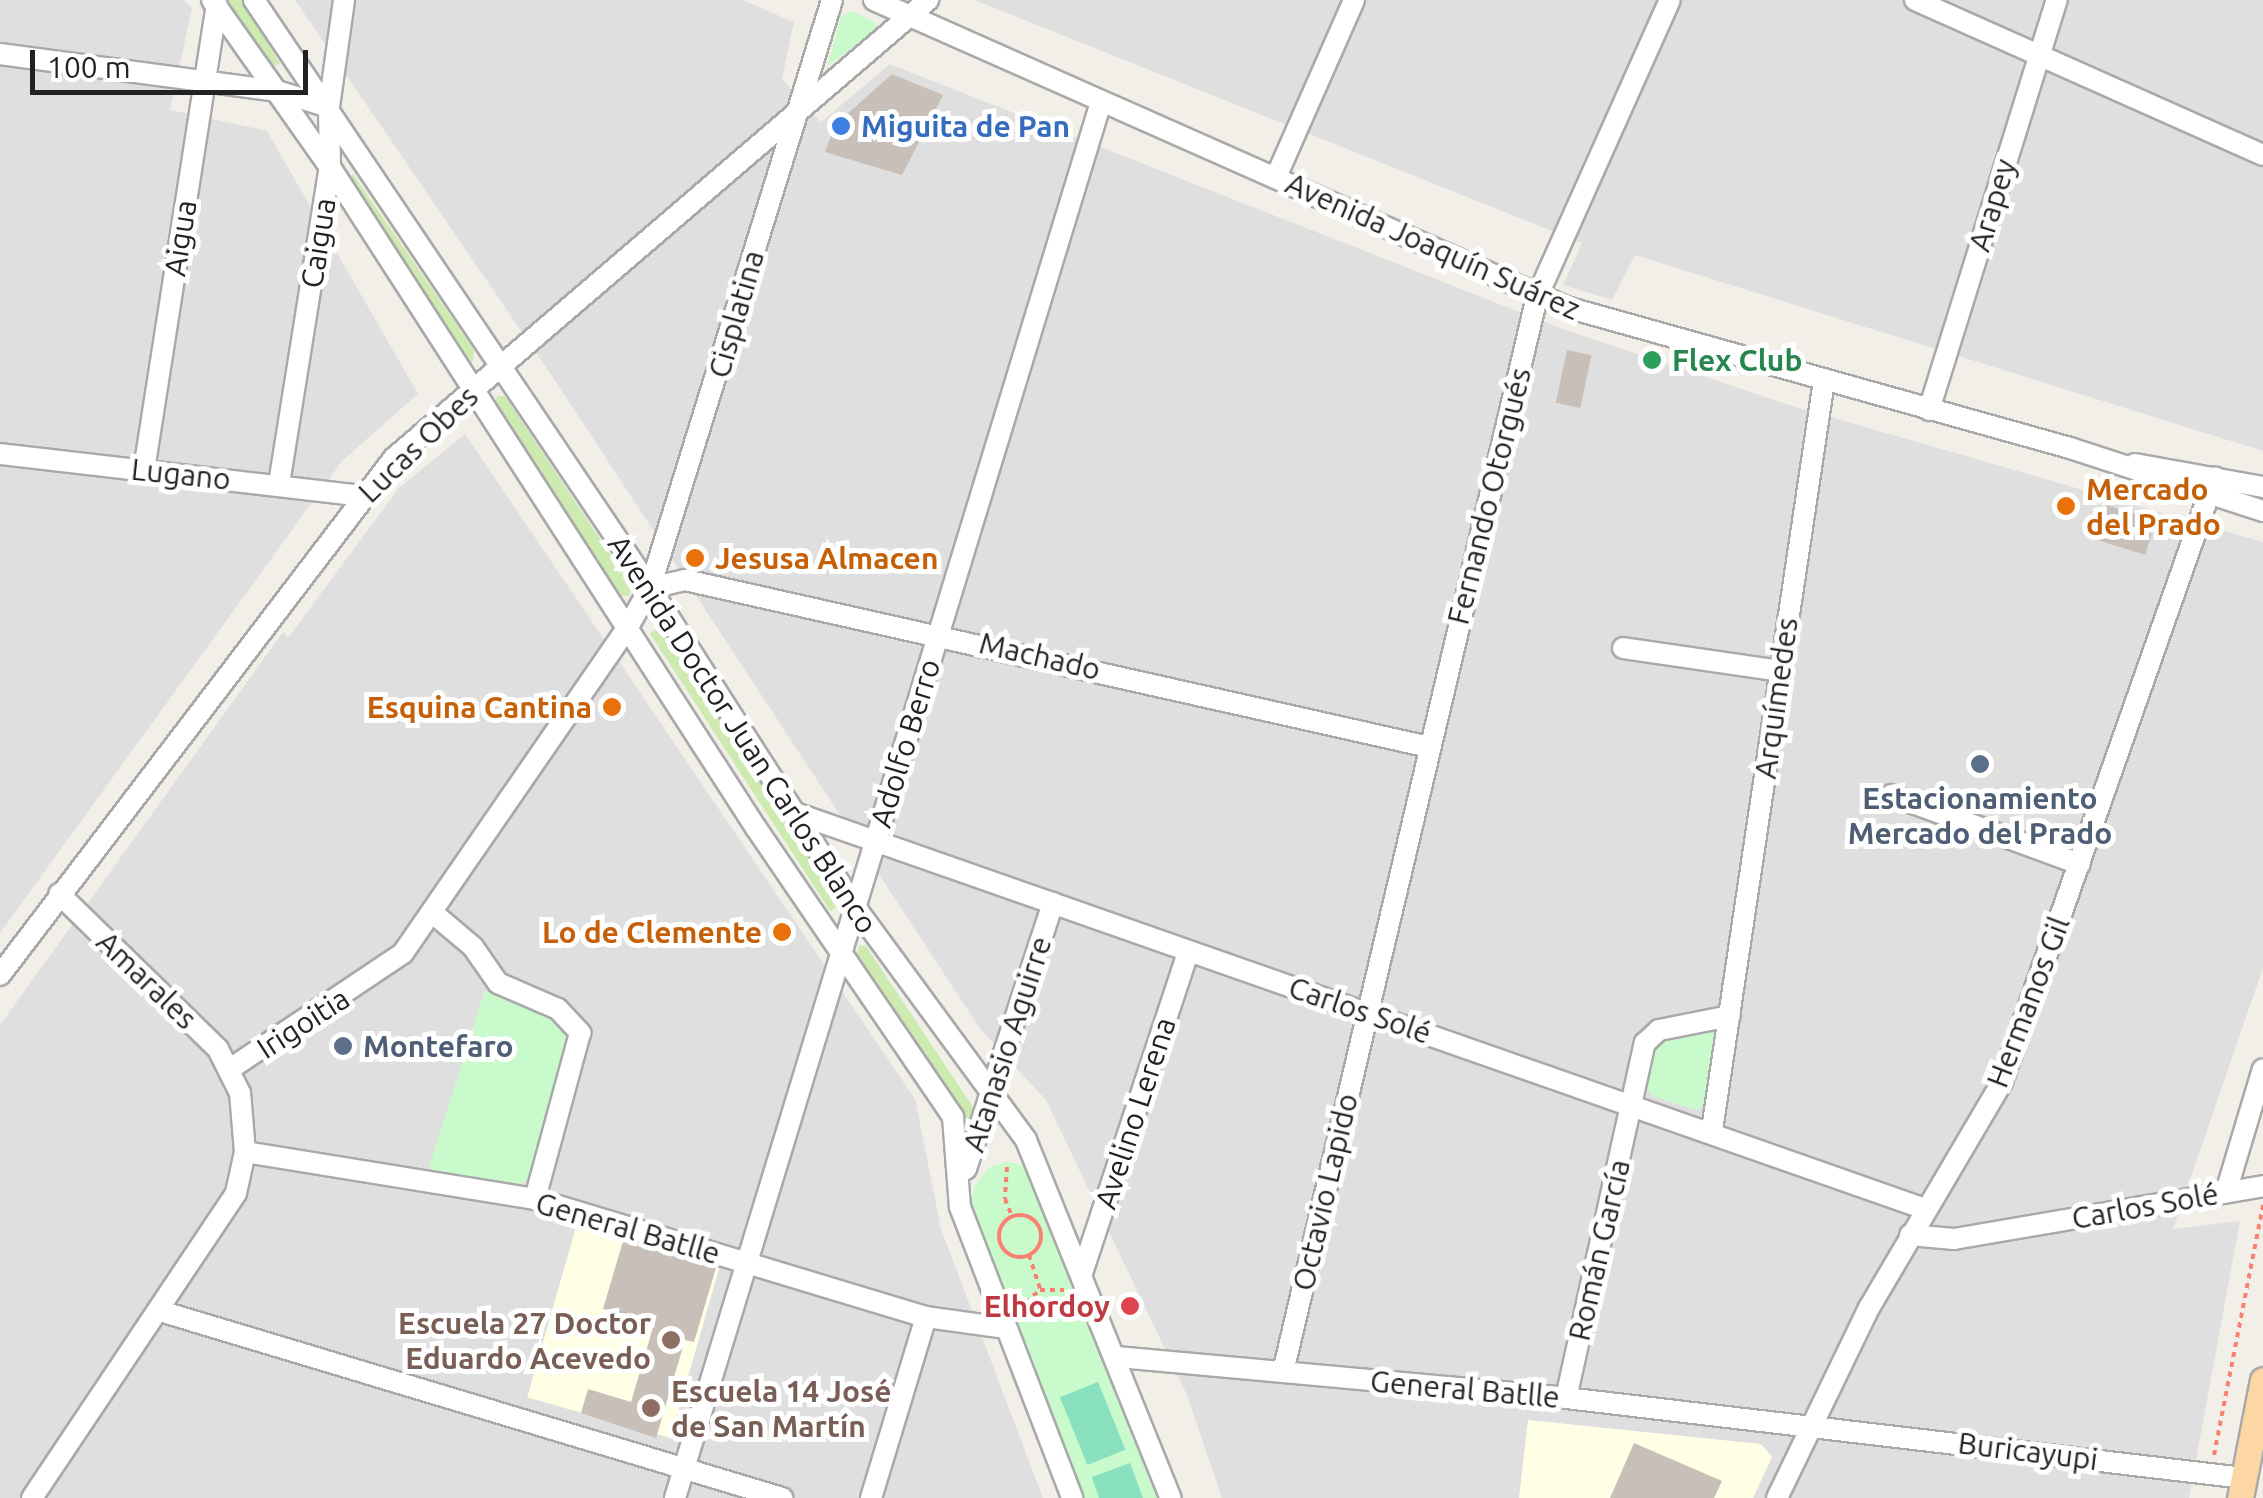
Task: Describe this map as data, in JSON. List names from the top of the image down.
{
  "streets": {
    "street": [
      "Arapey",
      "Aigua",
      "Caigua",
      "Avenida Joaquín Suárez",
      "Cisplatina",
      "Lucas Obes",
      "Lugano",
      "Fernando Otorgués",
      "Machado",
      "Arquímedes",
      "Avenida Doctor Juan Carlos Blanco",
      "Adolfo Berro",
      "Amarales",
      "Hermanos Gil",
      "Carlos Solé",
      "Irigoitia",
      "Atanasio Aguirre",
      "Avelino Lerena",
      "Octavio Lapido",
      "General Batlle",
      "Román García",
      "Buricayupi"
    ]
  },
  "crossings": [
    ["Arapey", "Avenida Joaquín Suárez"],
    ["Aigua", "Lugano"],
    ["Aigua", "Avenida Doctor Juan Carlos Blanco"],
    ["Caigua", "Lugano"],
    ["Caigua", "Avenida Doctor Juan Carlos Blanco"],
    ["Avenida Joaquín Suárez", "Lucas Obes"],
    ["Avenida Joaquín Suárez", "Fernando Otorgués"],
    ["Avenida Joaquín Suárez", "Arquímedes"],
    ["Avenida Joaquín Suárez", "Adolfo Berro"],
    ["Avenida Joaquín Suárez", "Hermanos Gil"],
    ["Cisplatina", "Lucas Obes"],
    ["Cisplatina", "Machado"],
    ["Cisplatina", "Avenida Doctor Juan Carlos Blanco"],
    ["Cisplatina", "Irigoitia"],
    ["Lucas Obes", "Lugano"],
    ["Lucas Obes", "Avenida Doctor Juan Carlos Blanco"],
    ["Lucas Obes", "Amarales"],
    ["Fernando Otorgués", "Machado"],
    ["Fernando Otorgués", "Carlos Solé"],
    ["Fernando Otorgués", "Octavio Lapido"],
    ["Machado", "Avenida Doctor Juan Carlos Blanco"],
    ["Machado", "Adolfo Berro"],
    ["Arquímedes", "Carlos Solé"],
    ["Avenida Doctor Juan Carlos Blanco", "Adolfo Berro"],
    ["Avenida Doctor Juan Carlos Blanco", "Carlos Solé"],
    ["Avenida Doctor Juan Carlos Blanco", "Irigoitia"],
    ["Avenida Doctor Juan Carlos Blanco", "Atanasio Aguirre"],
    ["Avenida Doctor Juan Carlos Blanco", "Avelino Lerena"],
    ["Avenida Doctor Juan Carlos Blanco", "General Batlle"],
    ["Adolfo Berro", "Carlos Solé"],
    ["Adolfo Berro", "General Batlle"],
    ["Amarales", "Irigoitia"],
    ["Hermanos Gil", "Carlos Solé"],
    ["Hermanos Gil", "General Batlle"],
    ["Hermanos Gil", "Buricayupi"],
    ["Carlos Solé", "Atanasio Aguirre"],
    ["Carlos Solé", "Avelino Lerena"],
    ["Carlos Solé", "Octavio Lapido"],
    ["Carlos Solé", "Román García"],
    ["Irigoitia", "General Batlle"],
    ["Octavio Lapido", "General Batlle"],
    ["General Batlle", "Román García"],
    ["General Batlle", "Buricayupi"]
  ],
  "places": [
    "Miguita de Pan",
    "Flex Club",
    "Mercado del Prado",
    "Jesusa Almacen",
    "Esquina Cantina",
    "Estacionamiento Mercado del Prado",
    "Lo de Clemente",
    "Montefaro",
    "Elhordoy",
    "Escuela 27 Doctor Eduardo Acevedo",
    "Escuela 14 José de San Martín"
  ],
  "scale_bar": "100 m"
}
